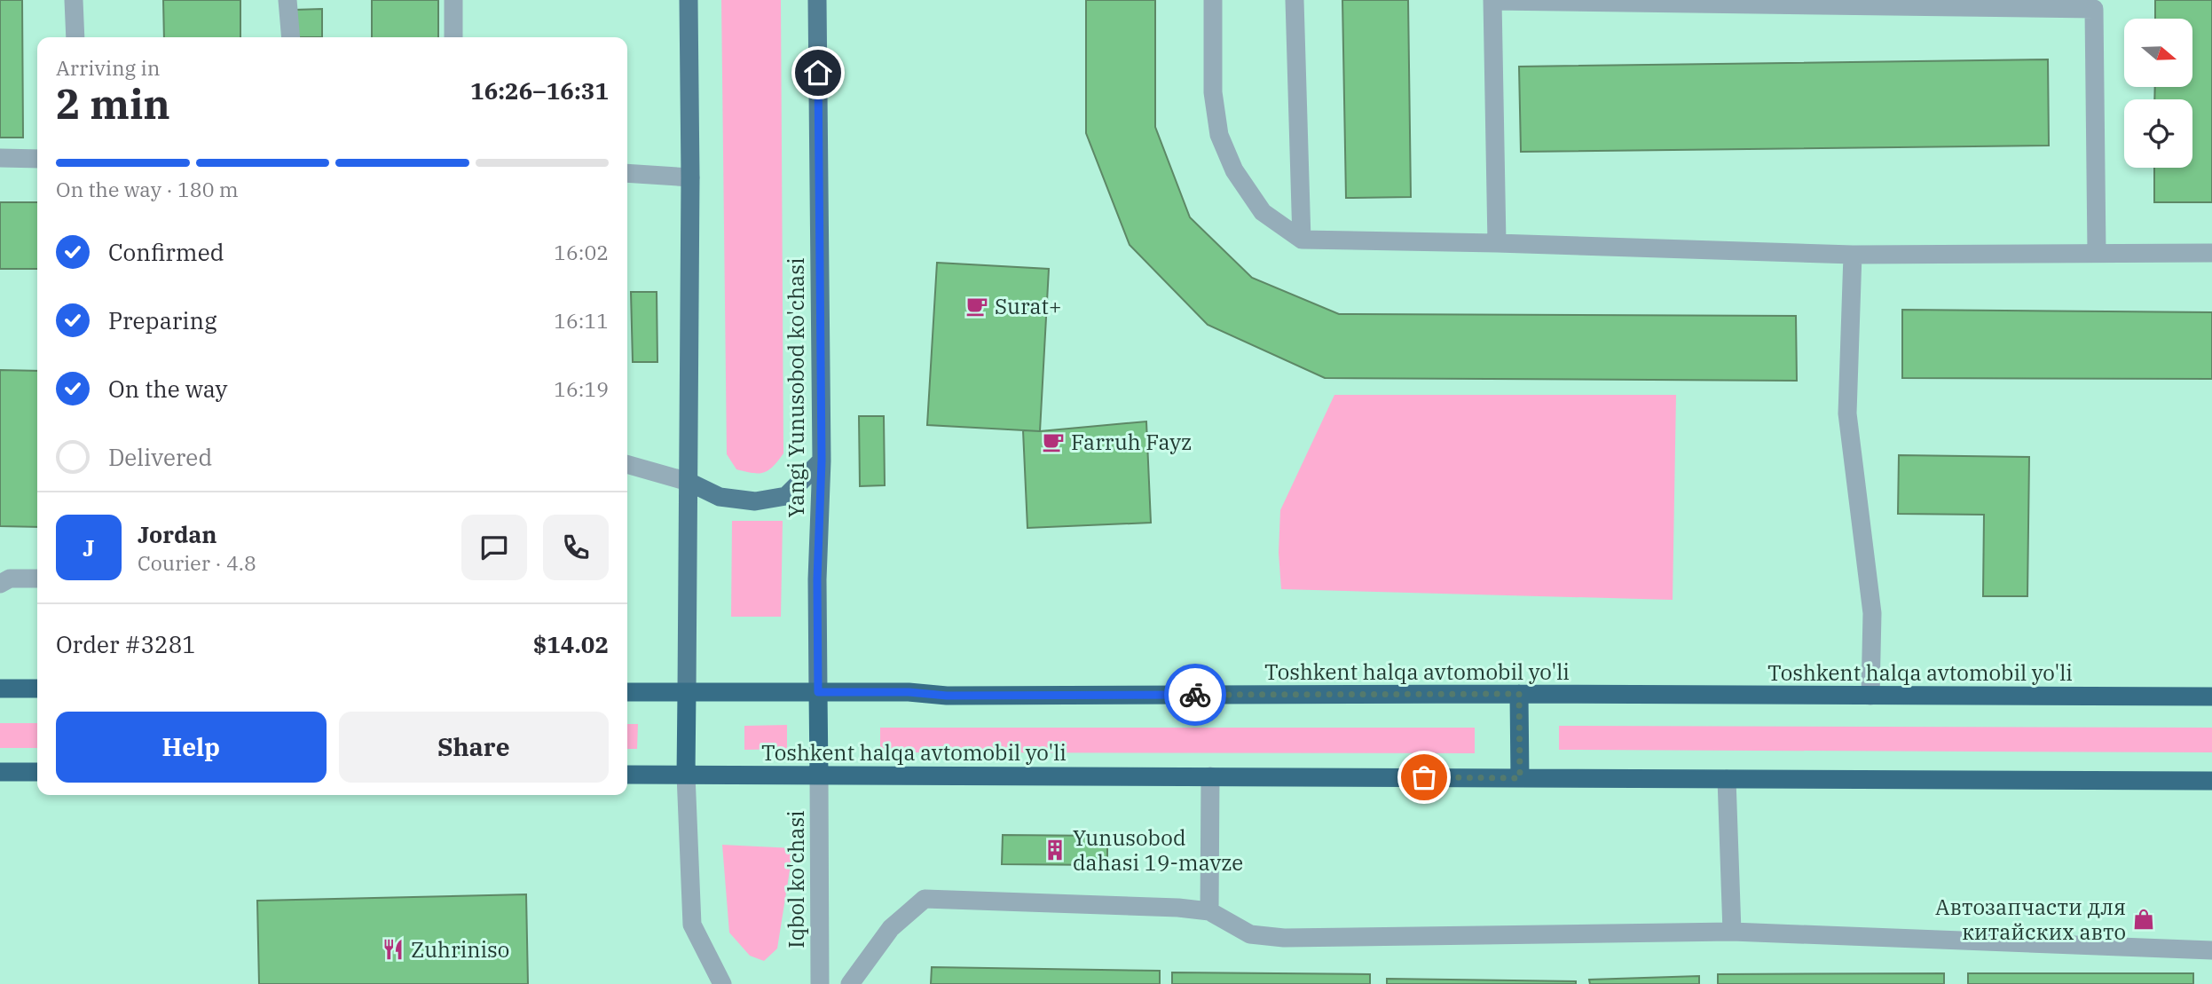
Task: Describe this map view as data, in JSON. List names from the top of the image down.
{
  "streets": {
    "highway": ["Yangi Yunusobod ko'chasi", "Toshkent halqa avtomobil yo'li"],
    "street": ["Iqbol ko'chasi"]
  },
  "crossings": [
    ["Yangi Yunusobod ko'chasi", "Toshkent halqa avtomobil yo'li"],
    ["Yangi Yunusobod ko'chasi", "Iqbol ko'chasi"],
    ["Toshkent halqa avtomobil yo'li", "Iqbol ko'chasi"]
  ],
  "places": {
    "cafe": ["Surat+", "Farruh Fayz"],
    "building": ["Yunusobod dahasi 19-mavze"],
    "shop": ["Автозапчасти для китайских авто"],
    "restaurant": ["Zuhriniso"]
  },
  "north": "right",
  "page": {
    "heading": ["2 min", "Arriving in", "16:26–16:31"],
    "panel": [
      "Jordan",
      "Courier · 4.8",
      "Order #3281",
      "$14.02"
    ],
    "bar": "On the way · 180 m",
    "list": [
      ["Confirmed", "16:02"],
      ["Preparing", "16:11"],
      ["On the way", "16:19"],
      "Delivered"
    ],
    "round": "J",
    "buttons": ["Help", "Share"]
  }
}
